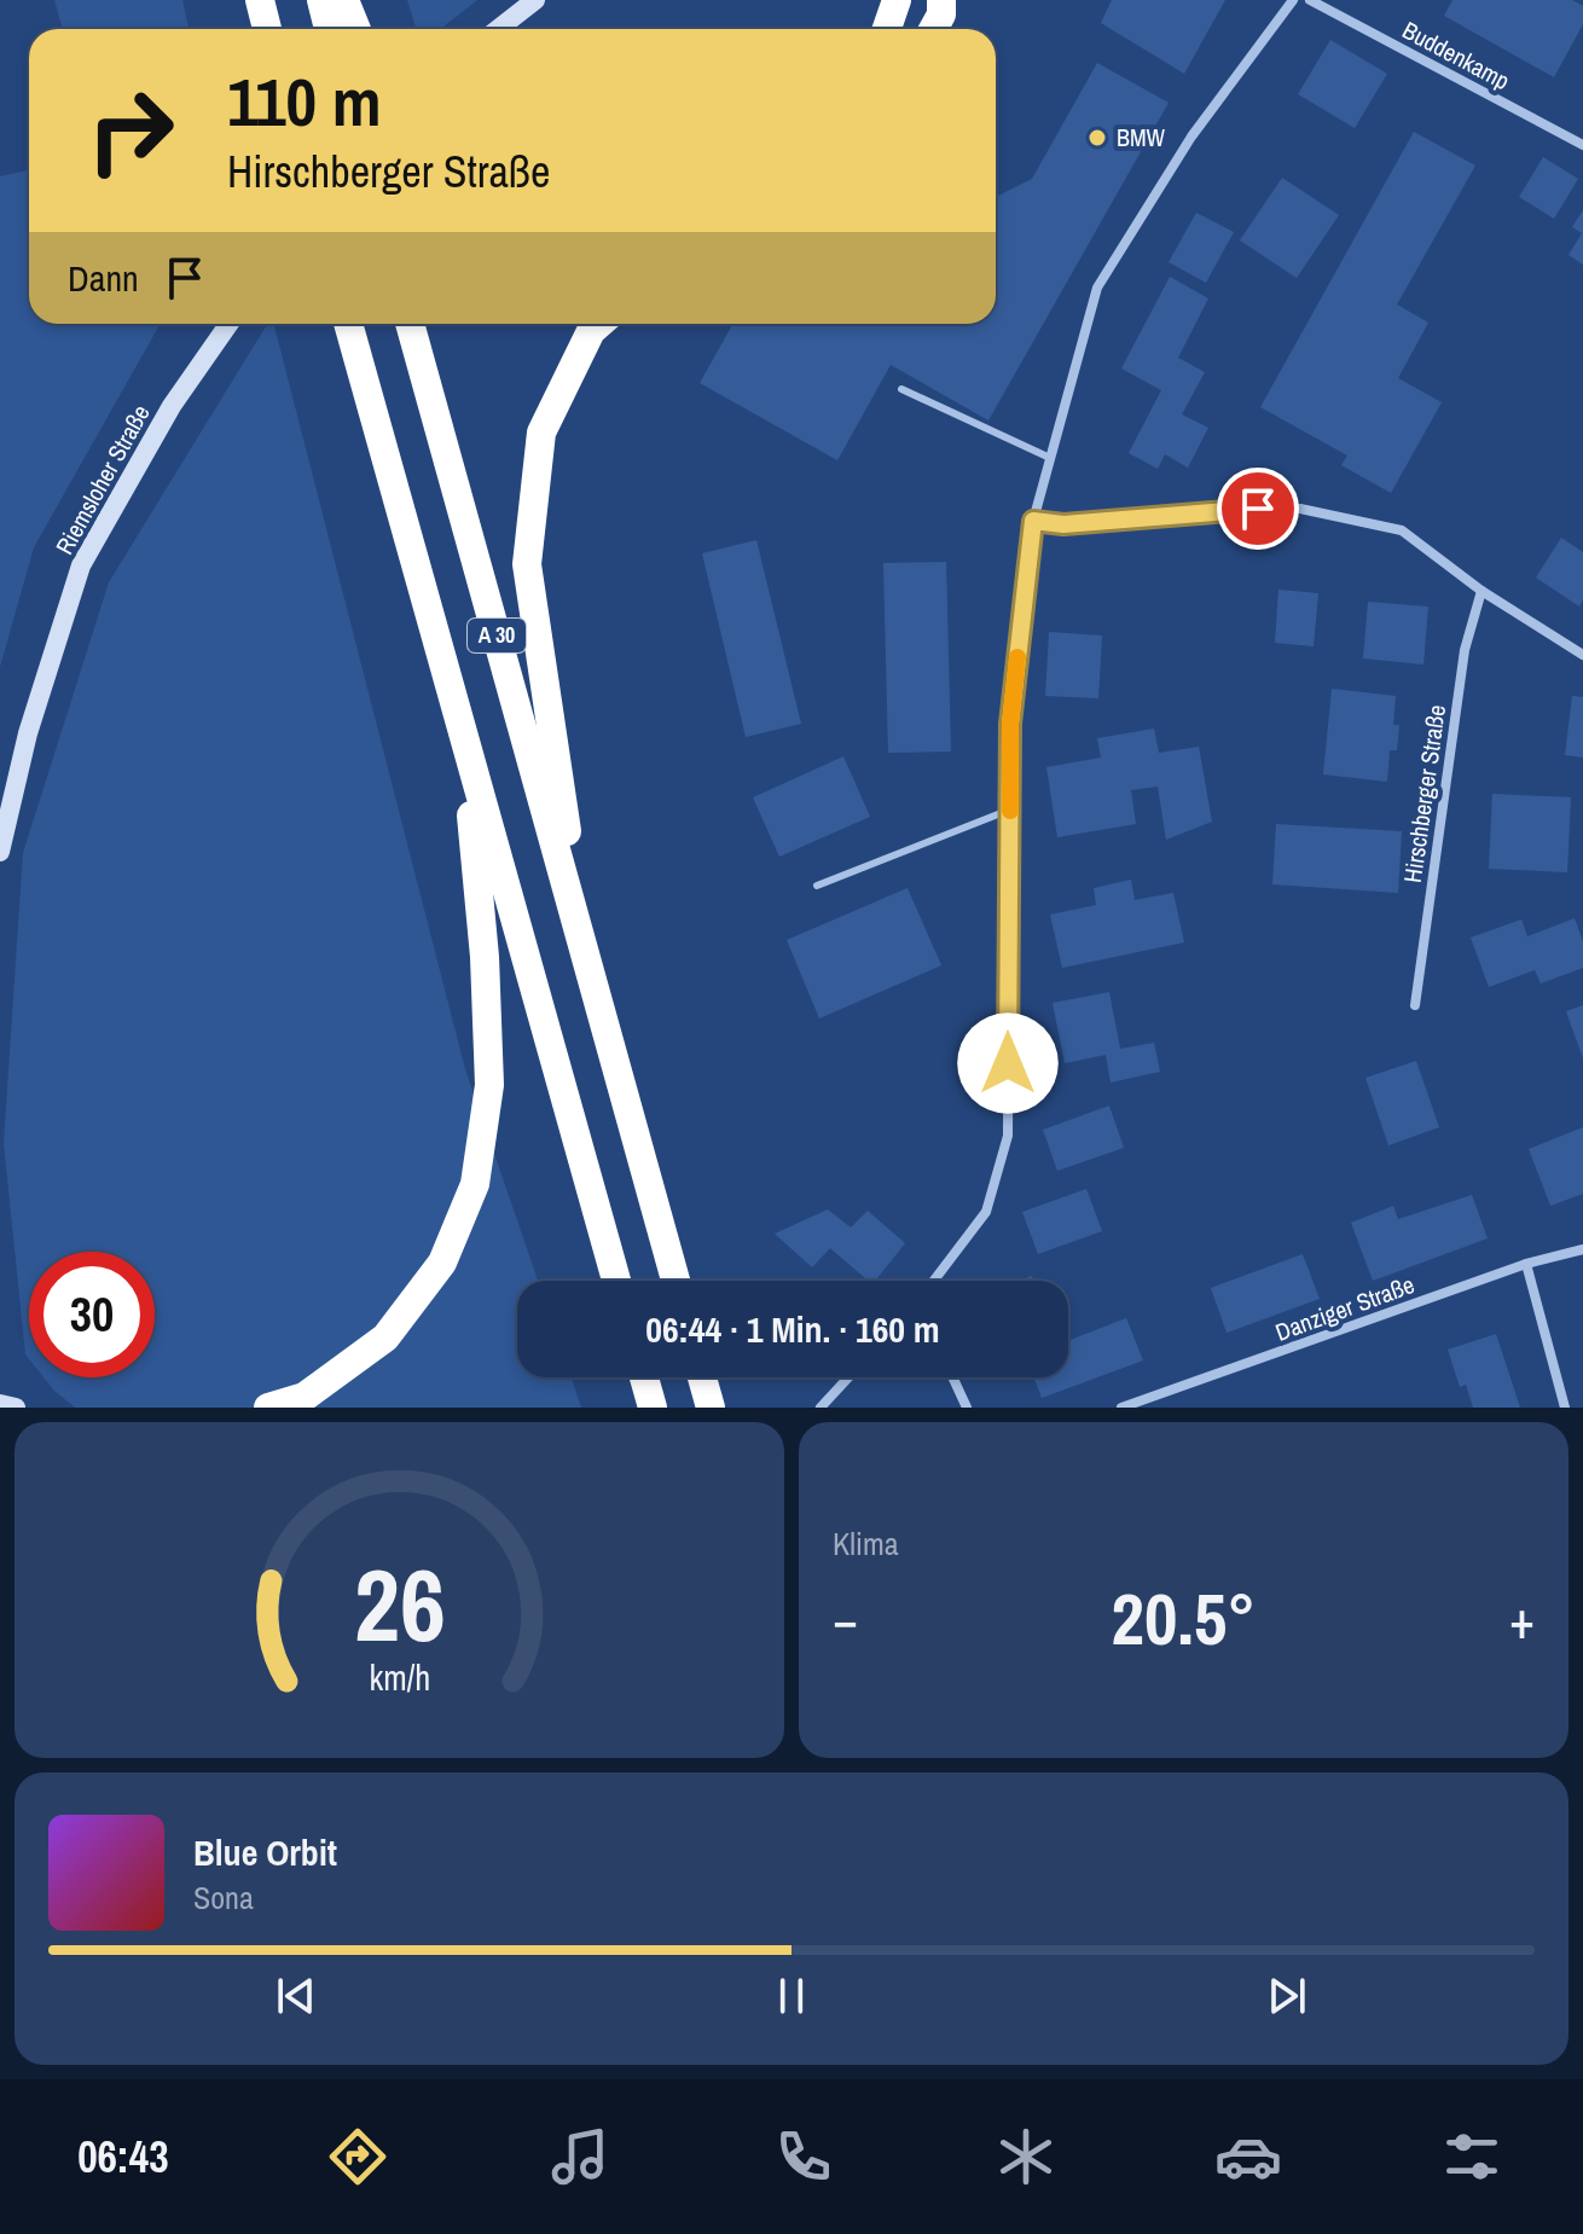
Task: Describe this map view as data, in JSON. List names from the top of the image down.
{
  "streets": {
    "highway": ["A 30"],
    "main road": ["Riemsloher Straße"],
    "street": ["Buddenkamp", "Hirschberger Straße", "Danziger Straße"]
  },
  "places": ["BMW"],
  "page": {
    "turn": ["110 m", "Hirschberger Straße"],
    "then": "Dann",
    "limit": "30",
    "trip": "06:44 · 1 Min. · 160 m",
    "tile": "Klima",
    "heat": ["−", "20.5°", "+"],
    "song": ["Blue Orbit", "Sona"],
    "tabs": "06:43",
    "gauge": ["26", "km/h"]
  }
}
